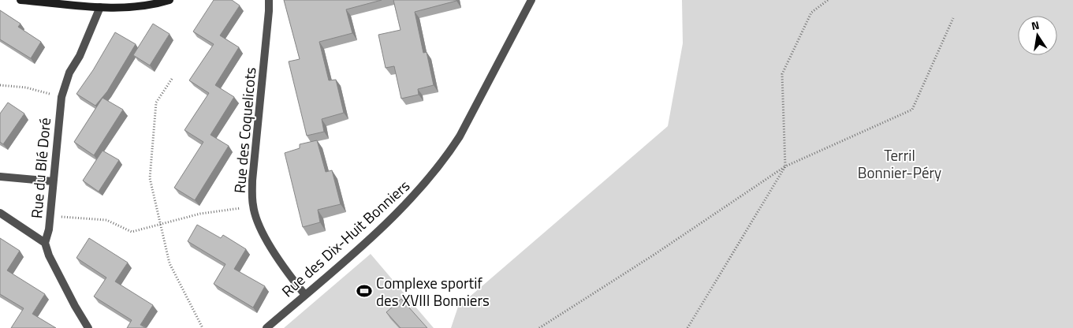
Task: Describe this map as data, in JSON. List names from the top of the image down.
{
  "streets": {
    "street": ["Rue des Coquelicots", "Rue du Blé Doré", "Rue des Dix-Huit Bonniers"]
  },
  "crossings": [
    ["Rue des Coquelicots", "Rue des Dix-Huit Bonniers"]
  ],
  "parks": ["Terril Bonnier-Péry"],
  "places": {
    "sports": ["Complexe sportif des XVIII Bonniers"]
  },
  "north": "top"
}
